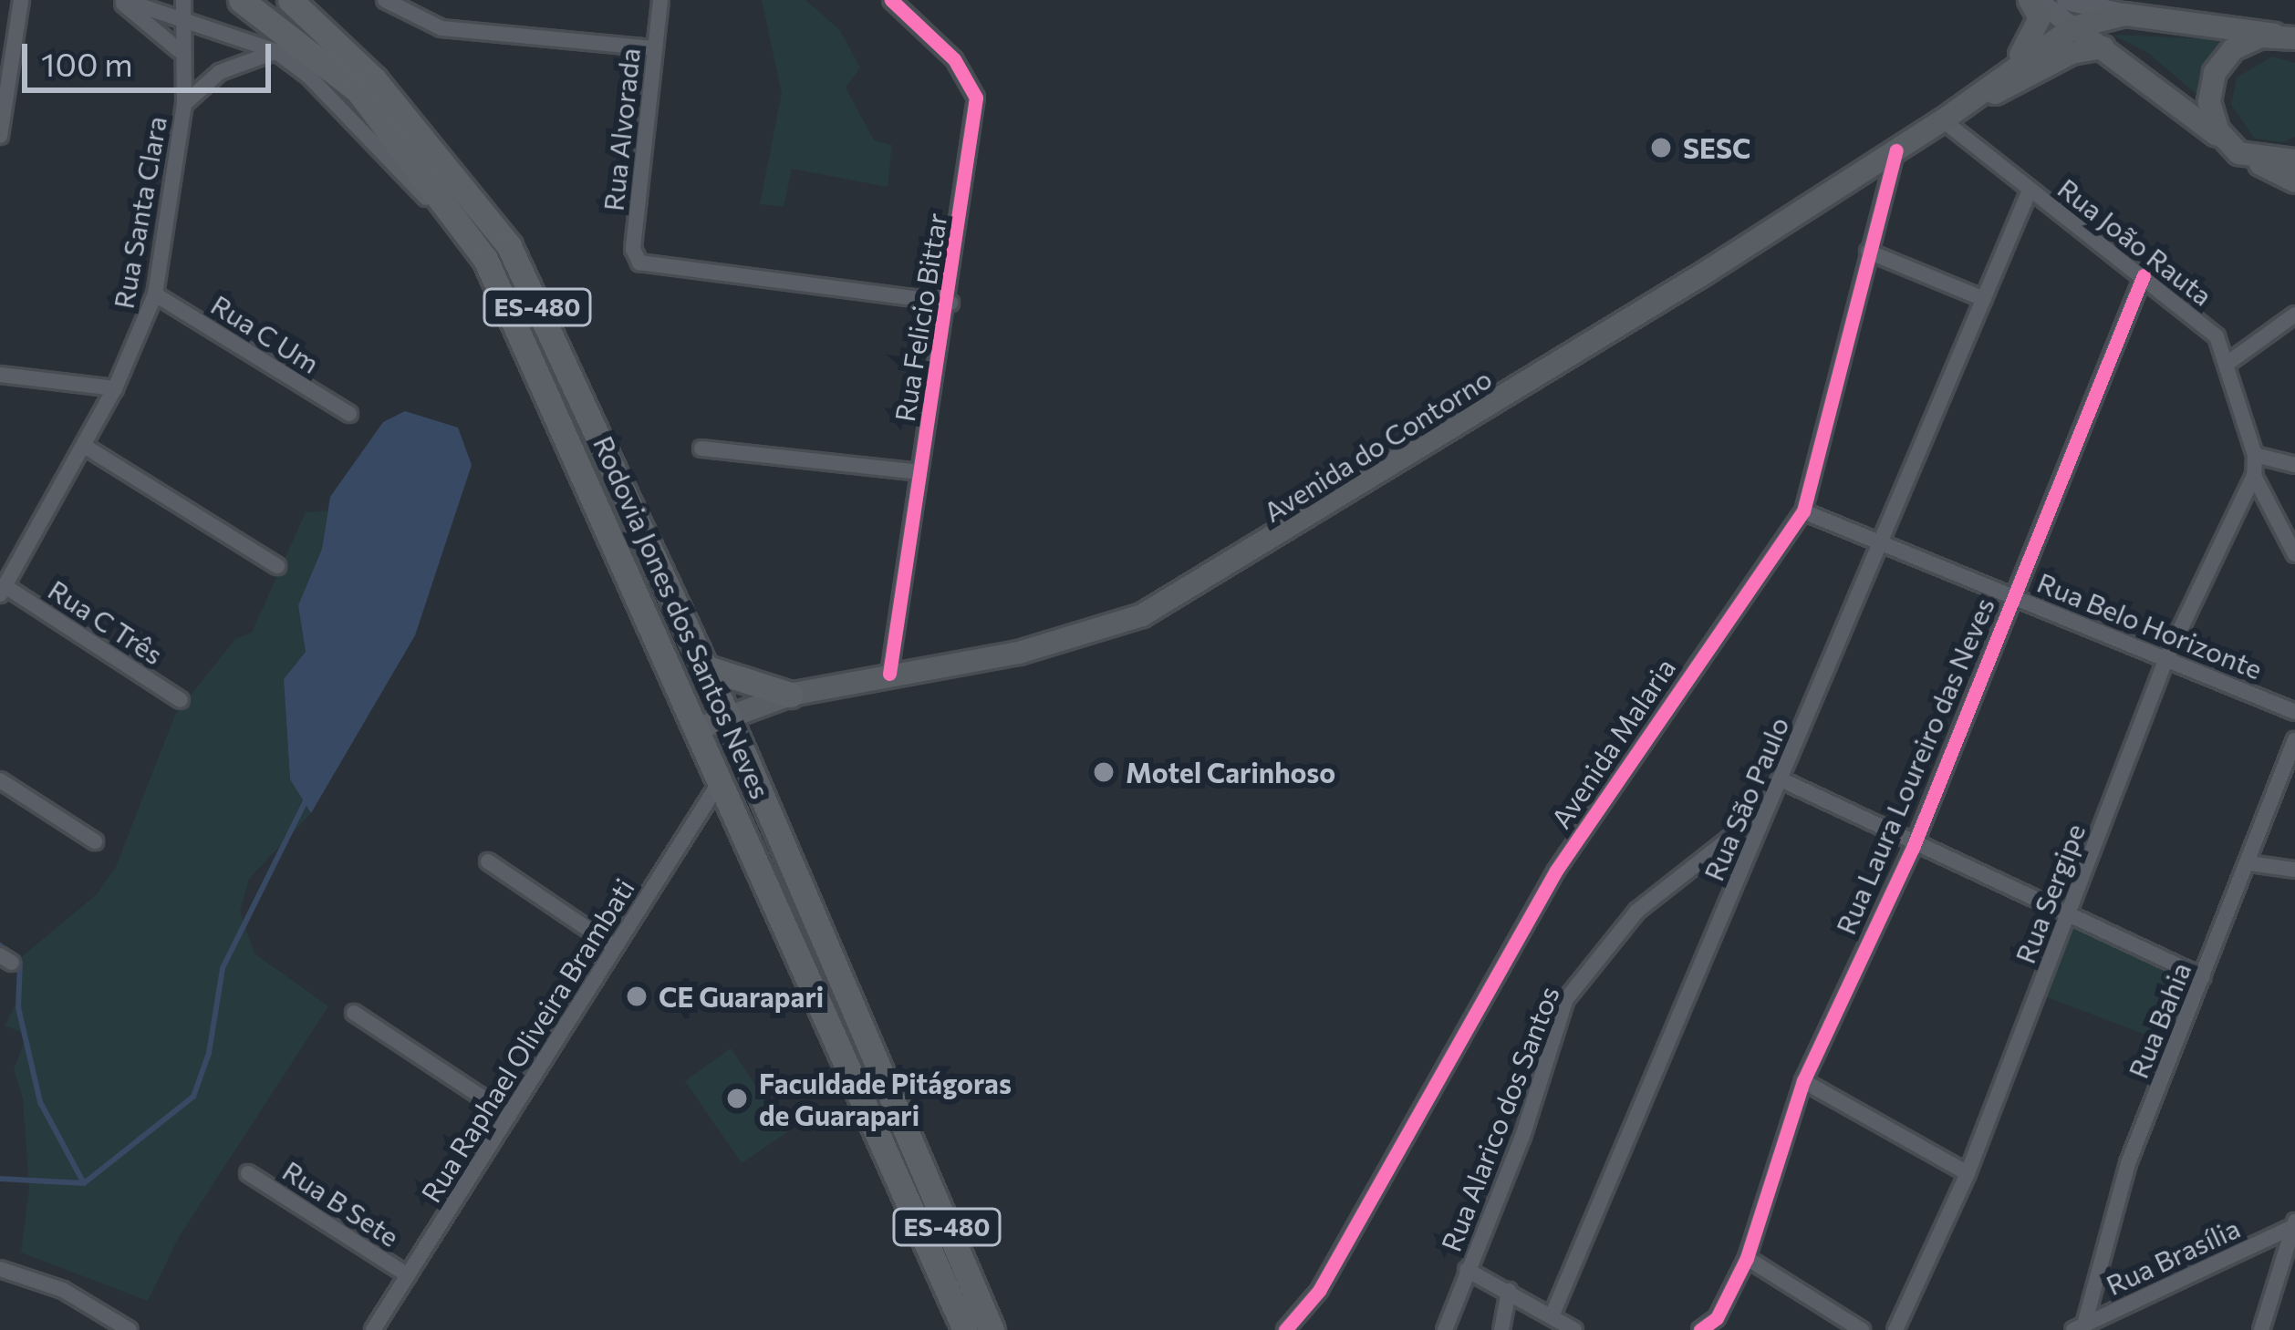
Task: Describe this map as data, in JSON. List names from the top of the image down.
{
  "streets": {
    "main road": ["ES-480", "Avenida do Contorno", "Rodovia Jones dos Santos Neves"],
    "street": [
      "Rua Alvorada",
      "Rua Santa Clara",
      "Rua João Rauta",
      "Rua Felicio Bittar",
      "Rua C Um",
      "Rua C Três",
      "Rua Belo Horizonte",
      "Avenida Malaria",
      "Rua Laura Loureiro das Neves",
      "Rua São Paulo",
      "Rua Sergipe",
      "Rua Bahia",
      "Rua Raphael Oliveira Brambati",
      "Rua Alarico dos Santos",
      "Rua B Sete",
      "Rua Brasília"
    ]
  },
  "crossings": [
    ["Rua Alvorada", "Rua Felicio Bittar"],
    ["Rua Santa Clara", "Rua C Um"],
    ["Rua Santa Clara", "Rua C Três"],
    ["Rua João Rauta", "Avenida do Contorno"],
    ["Rua João Rauta", "Rua Laura Loureiro das Neves"],
    ["Rua João Rauta", "Rua São Paulo"],
    ["Rua João Rauta", "Rua Sergipe"],
    ["Rua Felicio Bittar", "Avenida do Contorno"],
    ["Avenida do Contorno", "Rodovia Jones dos Santos Neves"],
    ["Avenida do Contorno", "Avenida Malaria"],
    ["Rodovia Jones dos Santos Neves", "Rua Raphael Oliveira Brambati"],
    ["Rua Belo Horizonte", "Avenida Malaria"],
    ["Rua Belo Horizonte", "Rua Laura Loureiro das Neves"],
    ["Rua Belo Horizonte", "Rua São Paulo"],
    ["Rua Belo Horizonte", "Rua Sergipe"],
    ["Rua São Paulo", "Rua Alarico dos Santos"],
    ["Rua Bahia", "Rua Brasília"],
    ["Rua Raphael Oliveira Brambati", "Rua B Sete"]
  ],
  "places": [
    "SESC",
    "Motel Carinhoso",
    "CE Guarapari",
    "Faculdade Pitágoras de Guarapari"
  ],
  "scale_bar": "100 m"
}
